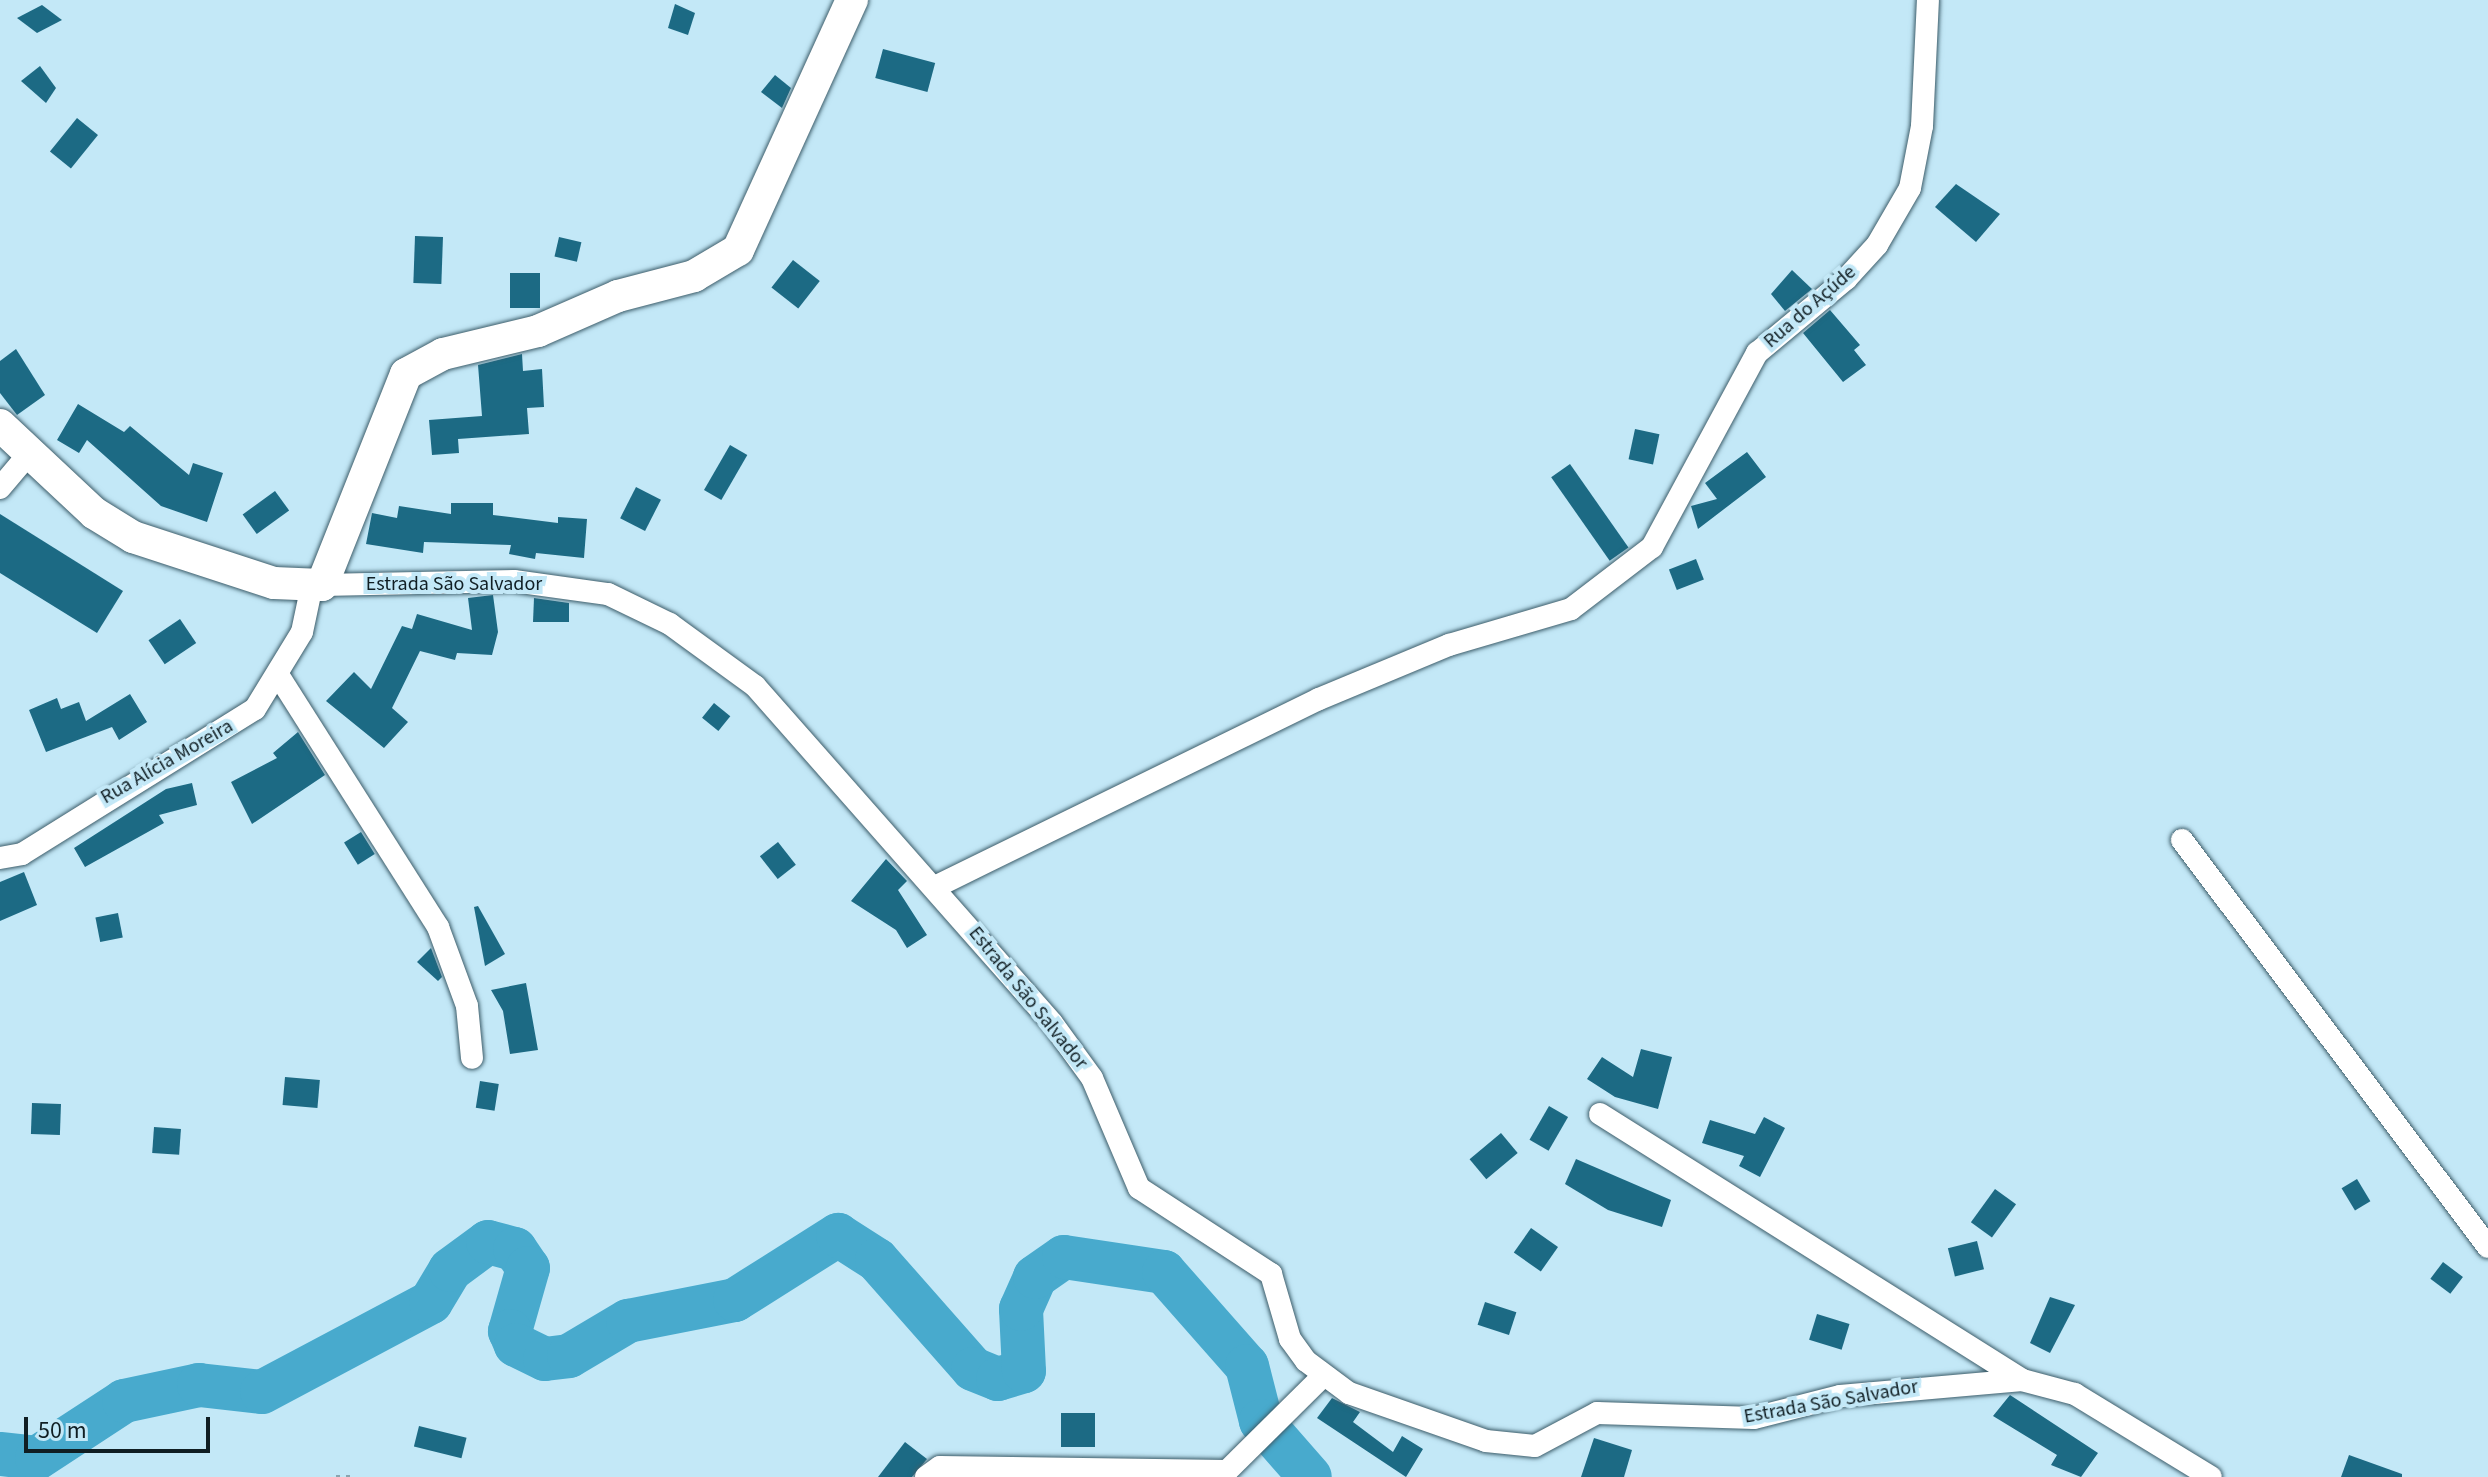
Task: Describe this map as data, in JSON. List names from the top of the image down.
{
  "streets": {
    "street": ["Rua do Açúde", "Estrada São Salvador", "Rua Alícia Moreira"]
  },
  "crossings": [
    ["Rua do Açúde", "Estrada São Salvador"],
    ["Estrada São Salvador", "Rua Alícia Moreira"]
  ],
  "scale_bar": "50 m"
}
